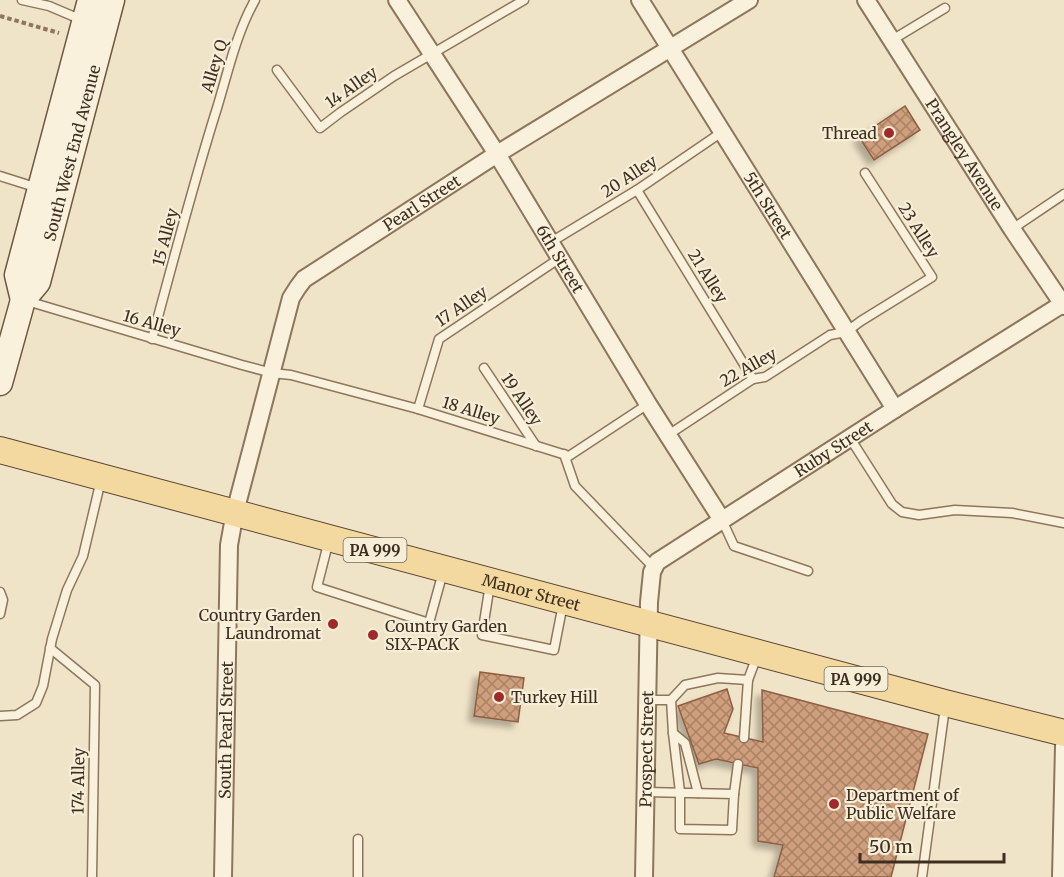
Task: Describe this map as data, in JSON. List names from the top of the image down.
{
  "streets": {
    "main road": ["South West End Avenue", "PA 999", "Manor Street"],
    "street": [
      "Prangley Avenue",
      "Pearl Street",
      "5th Street",
      "6th Street",
      "Ruby Street",
      "South Pearl Street",
      "Prospect Street"
    ],
    "lane": [
      "Alley Q",
      "14 Alley",
      "20 Alley",
      "23 Alley",
      "15 Alley",
      "21 Alley",
      "17 Alley",
      "16 Alley",
      "22 Alley",
      "19 Alley",
      "18 Alley",
      "174 Alley"
    ]
  },
  "crossings": [
    ["Alley Q", "15 Alley"],
    ["14 Alley", "6th Street"],
    ["South West End Avenue", "16 Alley"],
    ["Prangley Avenue", "Ruby Street"],
    ["20 Alley", "5th Street"],
    ["20 Alley", "6th Street"],
    ["20 Alley", "21 Alley"],
    ["Pearl Street", "5th Street"],
    ["Pearl Street", "6th Street"],
    ["Pearl Street", "16 Alley"],
    ["Pearl Street", "18 Alley"],
    ["Pearl Street", "Manor Street"],
    ["Pearl Street", "South Pearl Street"],
    ["5th Street", "23 Alley"],
    ["5th Street", "22 Alley"],
    ["5th Street", "Ruby Street"],
    ["23 Alley", "22 Alley"],
    ["15 Alley", "16 Alley"],
    ["6th Street", "17 Alley"],
    ["6th Street", "22 Alley"],
    ["6th Street", "Ruby Street"],
    ["21 Alley", "22 Alley"],
    ["17 Alley", "18 Alley"],
    ["16 Alley", "18 Alley"],
    ["19 Alley", "18 Alley"],
    ["Manor Street", "South Pearl Street"],
    ["Manor Street", "Prospect Street"]
  ],
  "places": [
    "Thread",
    "Country Garden Laundromat",
    "Country Garden SIX-PACK",
    "Turkey Hill",
    "Department of Public Welfare"
  ],
  "scale_bar": "50 m"
}
